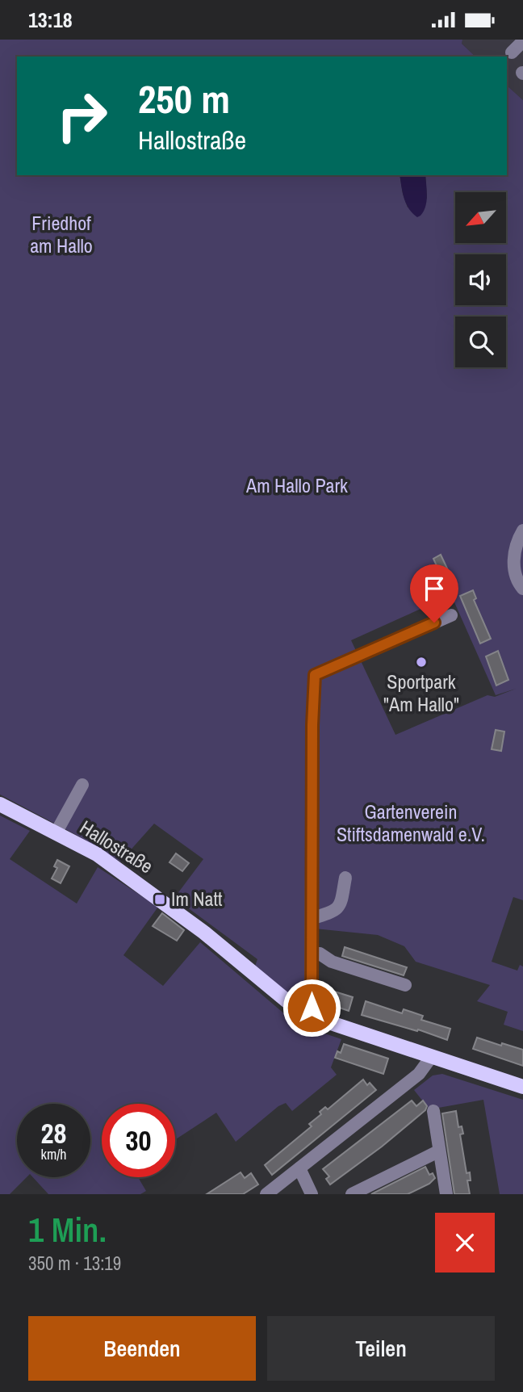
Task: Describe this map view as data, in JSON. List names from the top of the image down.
{
  "streets": {
    "main road": ["Hallostraße"]
  },
  "parks": ["Friedhof am Hallo", "Am Hallo Park", "Gartenverein Stiftsdamenwald e.V."],
  "places": {
    "other": ["Sportpark \"Am Hallo\""],
    "transit": ["Im Natt"]
  },
  "north": "bottom left",
  "page": {
    "status": "13:18",
    "turn": ["250 m", "Hallostraße"],
    "speed": "28 km/h",
    "limit": "30",
    "heading": ["1 Min.", "350 m · 13:19"],
    "buttons": ["Beenden", "Teilen"]
  }
}
